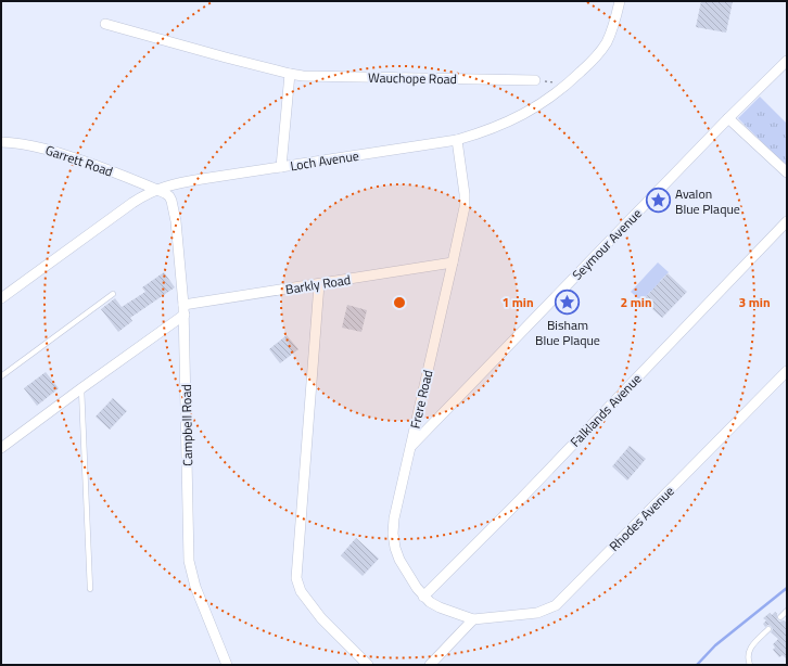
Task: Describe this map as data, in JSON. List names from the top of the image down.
{
  "streets": {
    "street": [
      "Wauchope Road",
      "Garrett Road",
      "Loch Avenue",
      "Seymour Avenue",
      "Barkly Road",
      "Frere Road",
      "Falklands Avenue",
      "Campbell Road",
      "Rhodes Avenue"
    ]
  },
  "crossings": [
    ["Garrett Road", "Loch Avenue"],
    ["Garrett Road", "Campbell Road"],
    ["Loch Avenue", "Frere Road"],
    ["Loch Avenue", "Campbell Road"],
    ["Seymour Avenue", "Frere Road"],
    ["Barkly Road", "Frere Road"],
    ["Barkly Road", "Campbell Road"],
    ["Frere Road", "Falklands Avenue"],
    ["Frere Road", "Rhodes Avenue"]
  ],
  "places": {
    "place": ["Avalon Blue Plaque", "Bisham Blue Plaque"]
  },
  "rings": ["1 min", "2 min", "3 min"]
}
